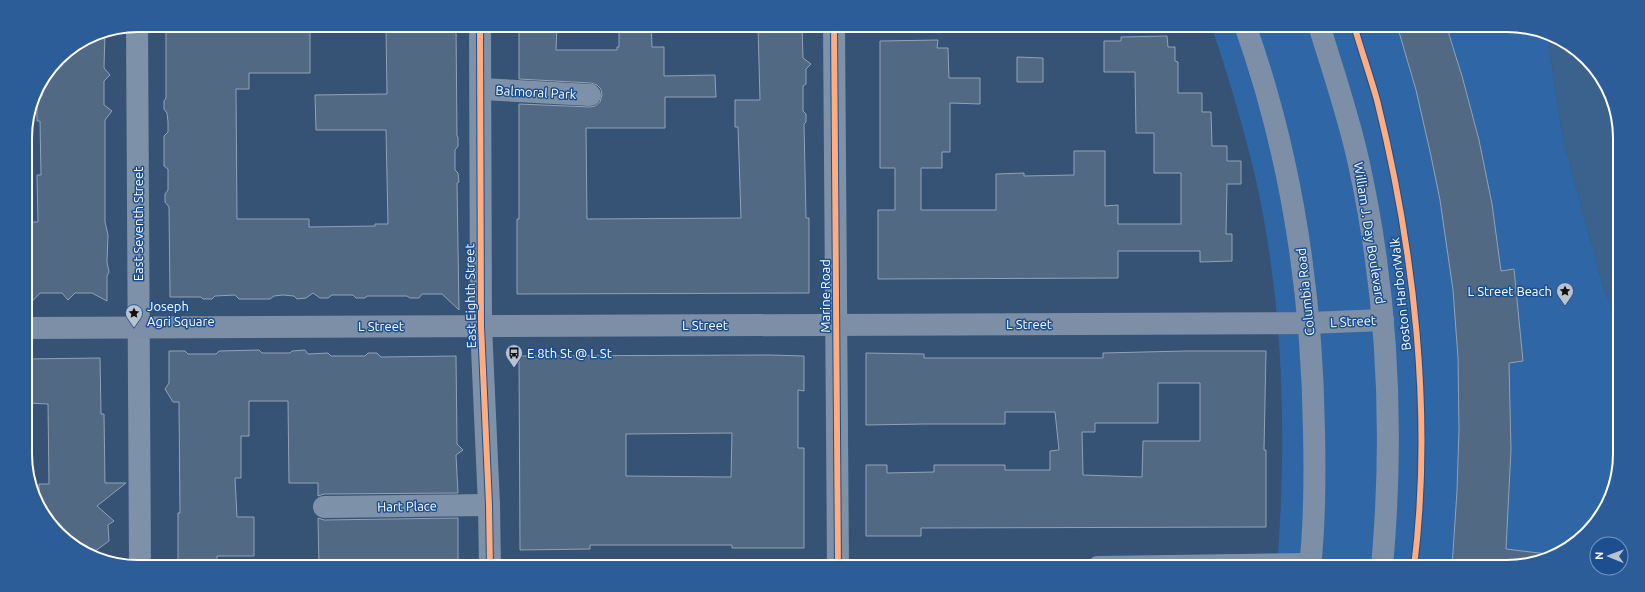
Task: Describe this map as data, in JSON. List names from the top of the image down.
{
  "streets": {
    "main road": ["William J. Day Boulevard", "Columbia Road", "L Street"],
    "street": [
      "Balmoral Park",
      "East Seventh Street",
      "East Eighth Street",
      "Marine Road",
      "Hart Place"
    ],
    "cycle path": ["Boston HarborWalk"]
  },
  "crossings": [
    ["Balmoral Park", "East Eighth Street"],
    ["East Seventh Street", "L Street"],
    ["William J. Day Boulevard", "L Street"],
    ["Columbia Road", "L Street"],
    ["East Eighth Street", "L Street"],
    ["East Eighth Street", "Hart Place"],
    ["Marine Road", "L Street"]
  ],
  "places": {
    "place": ["L Street Beach", "Joseph Agri Square"],
    "bus stop": ["E 8th St @ L St"]
  },
  "north": "left"
}
